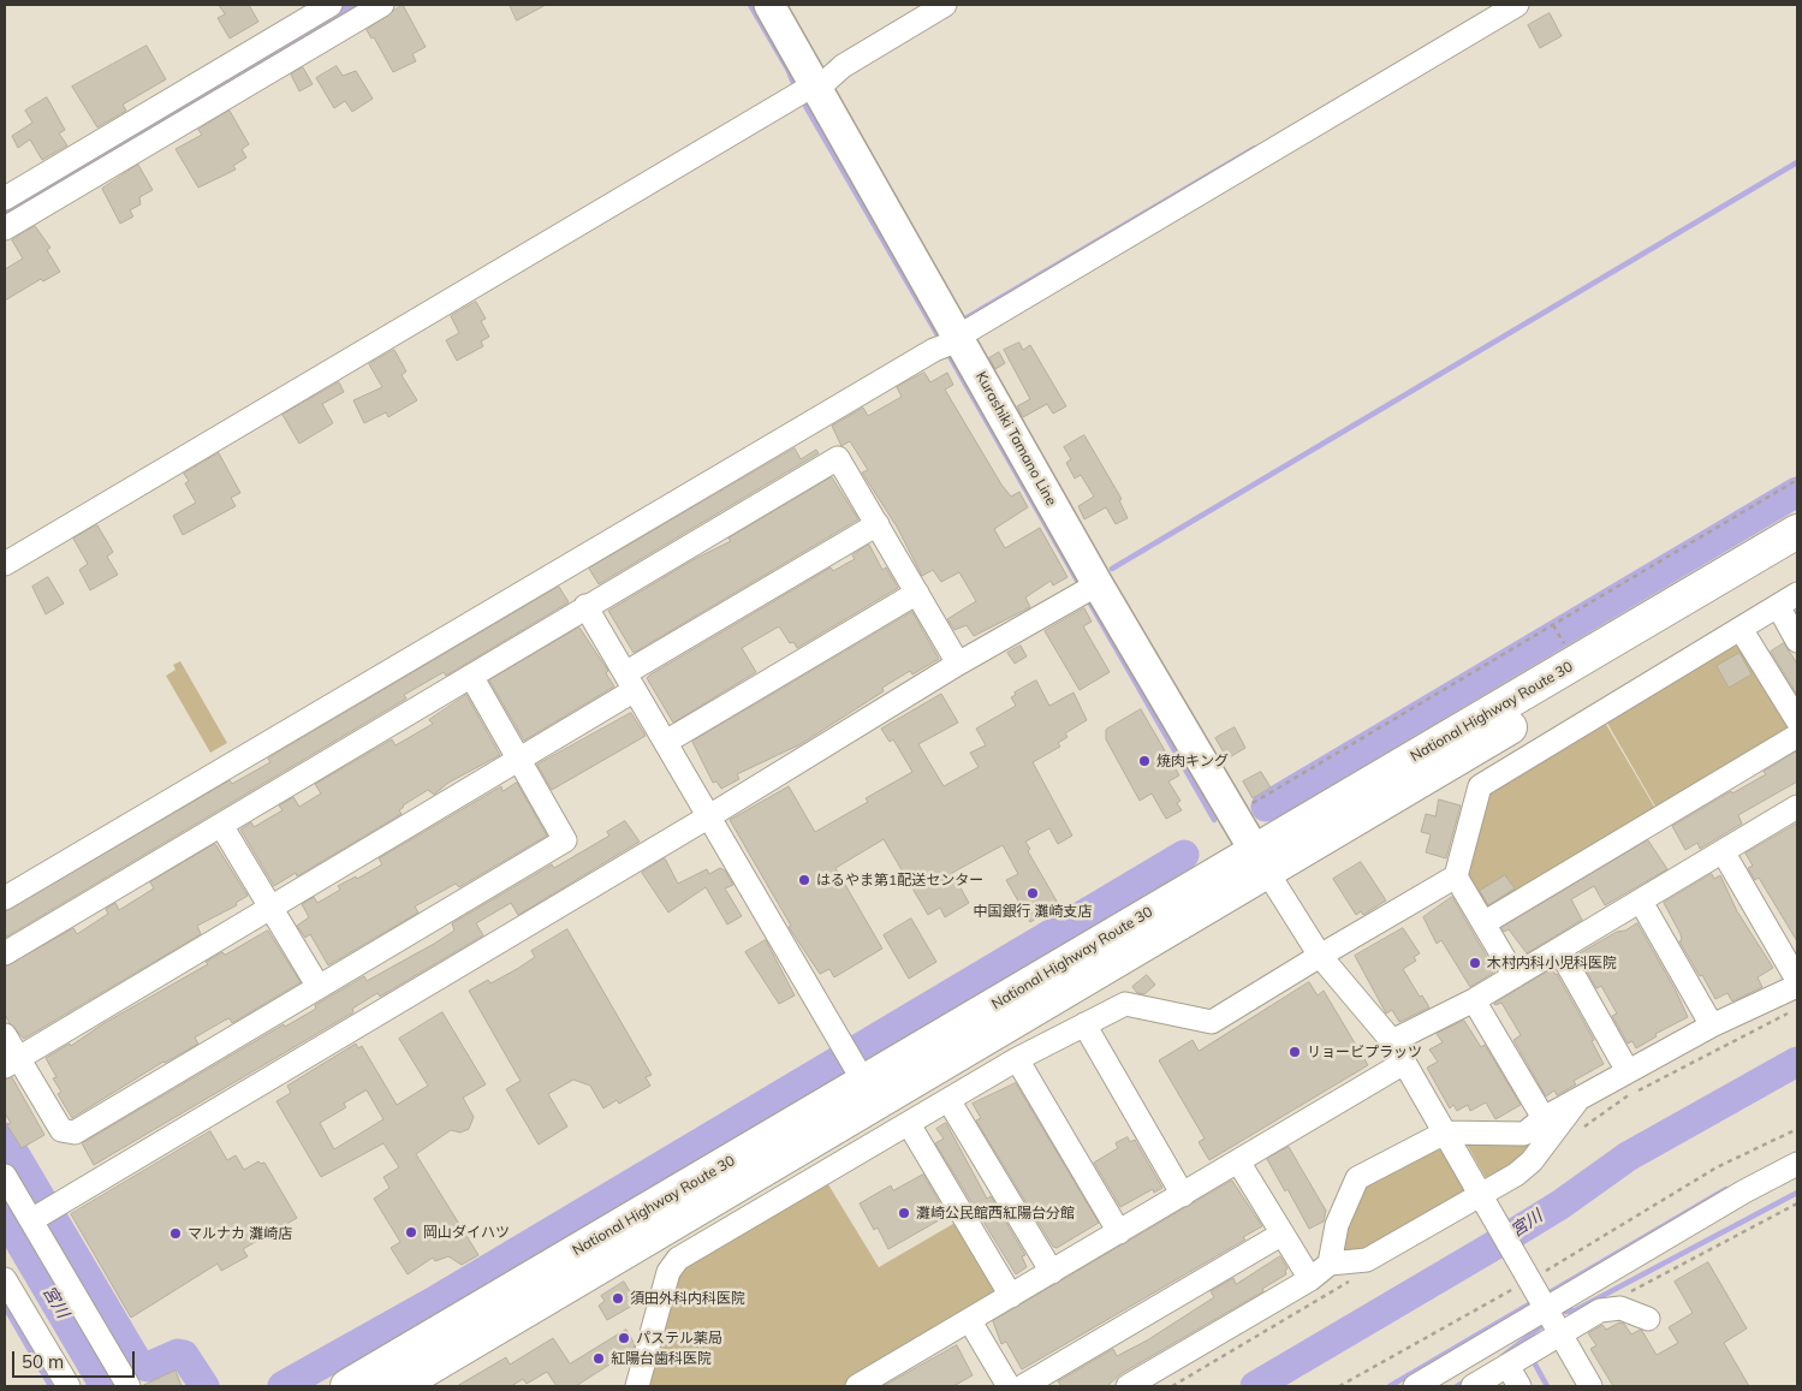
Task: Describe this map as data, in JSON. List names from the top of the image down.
{
  "streets": {
    "highway": ["National Highway Route 30"],
    "main road": ["Kurashiki Tamano Line"]
  },
  "crossings": [
    ["Kurashiki Tamano Line", "National Highway Route 30"]
  ],
  "water": ["宮川"],
  "places": [
    "焼肉キング",
    "はるやま第1配送センター",
    "中国銀行 灘崎支店",
    "木村内科小児科医院",
    "リョービプラッツ",
    "灘崎公民館西紅陽台分館",
    "岡山ダイハツ",
    "マルナカ 灘崎店",
    "須田外科内科医院",
    "パステル薬局",
    "紅陽台歯科医院"
  ],
  "scale_bar": "50 m"
}
